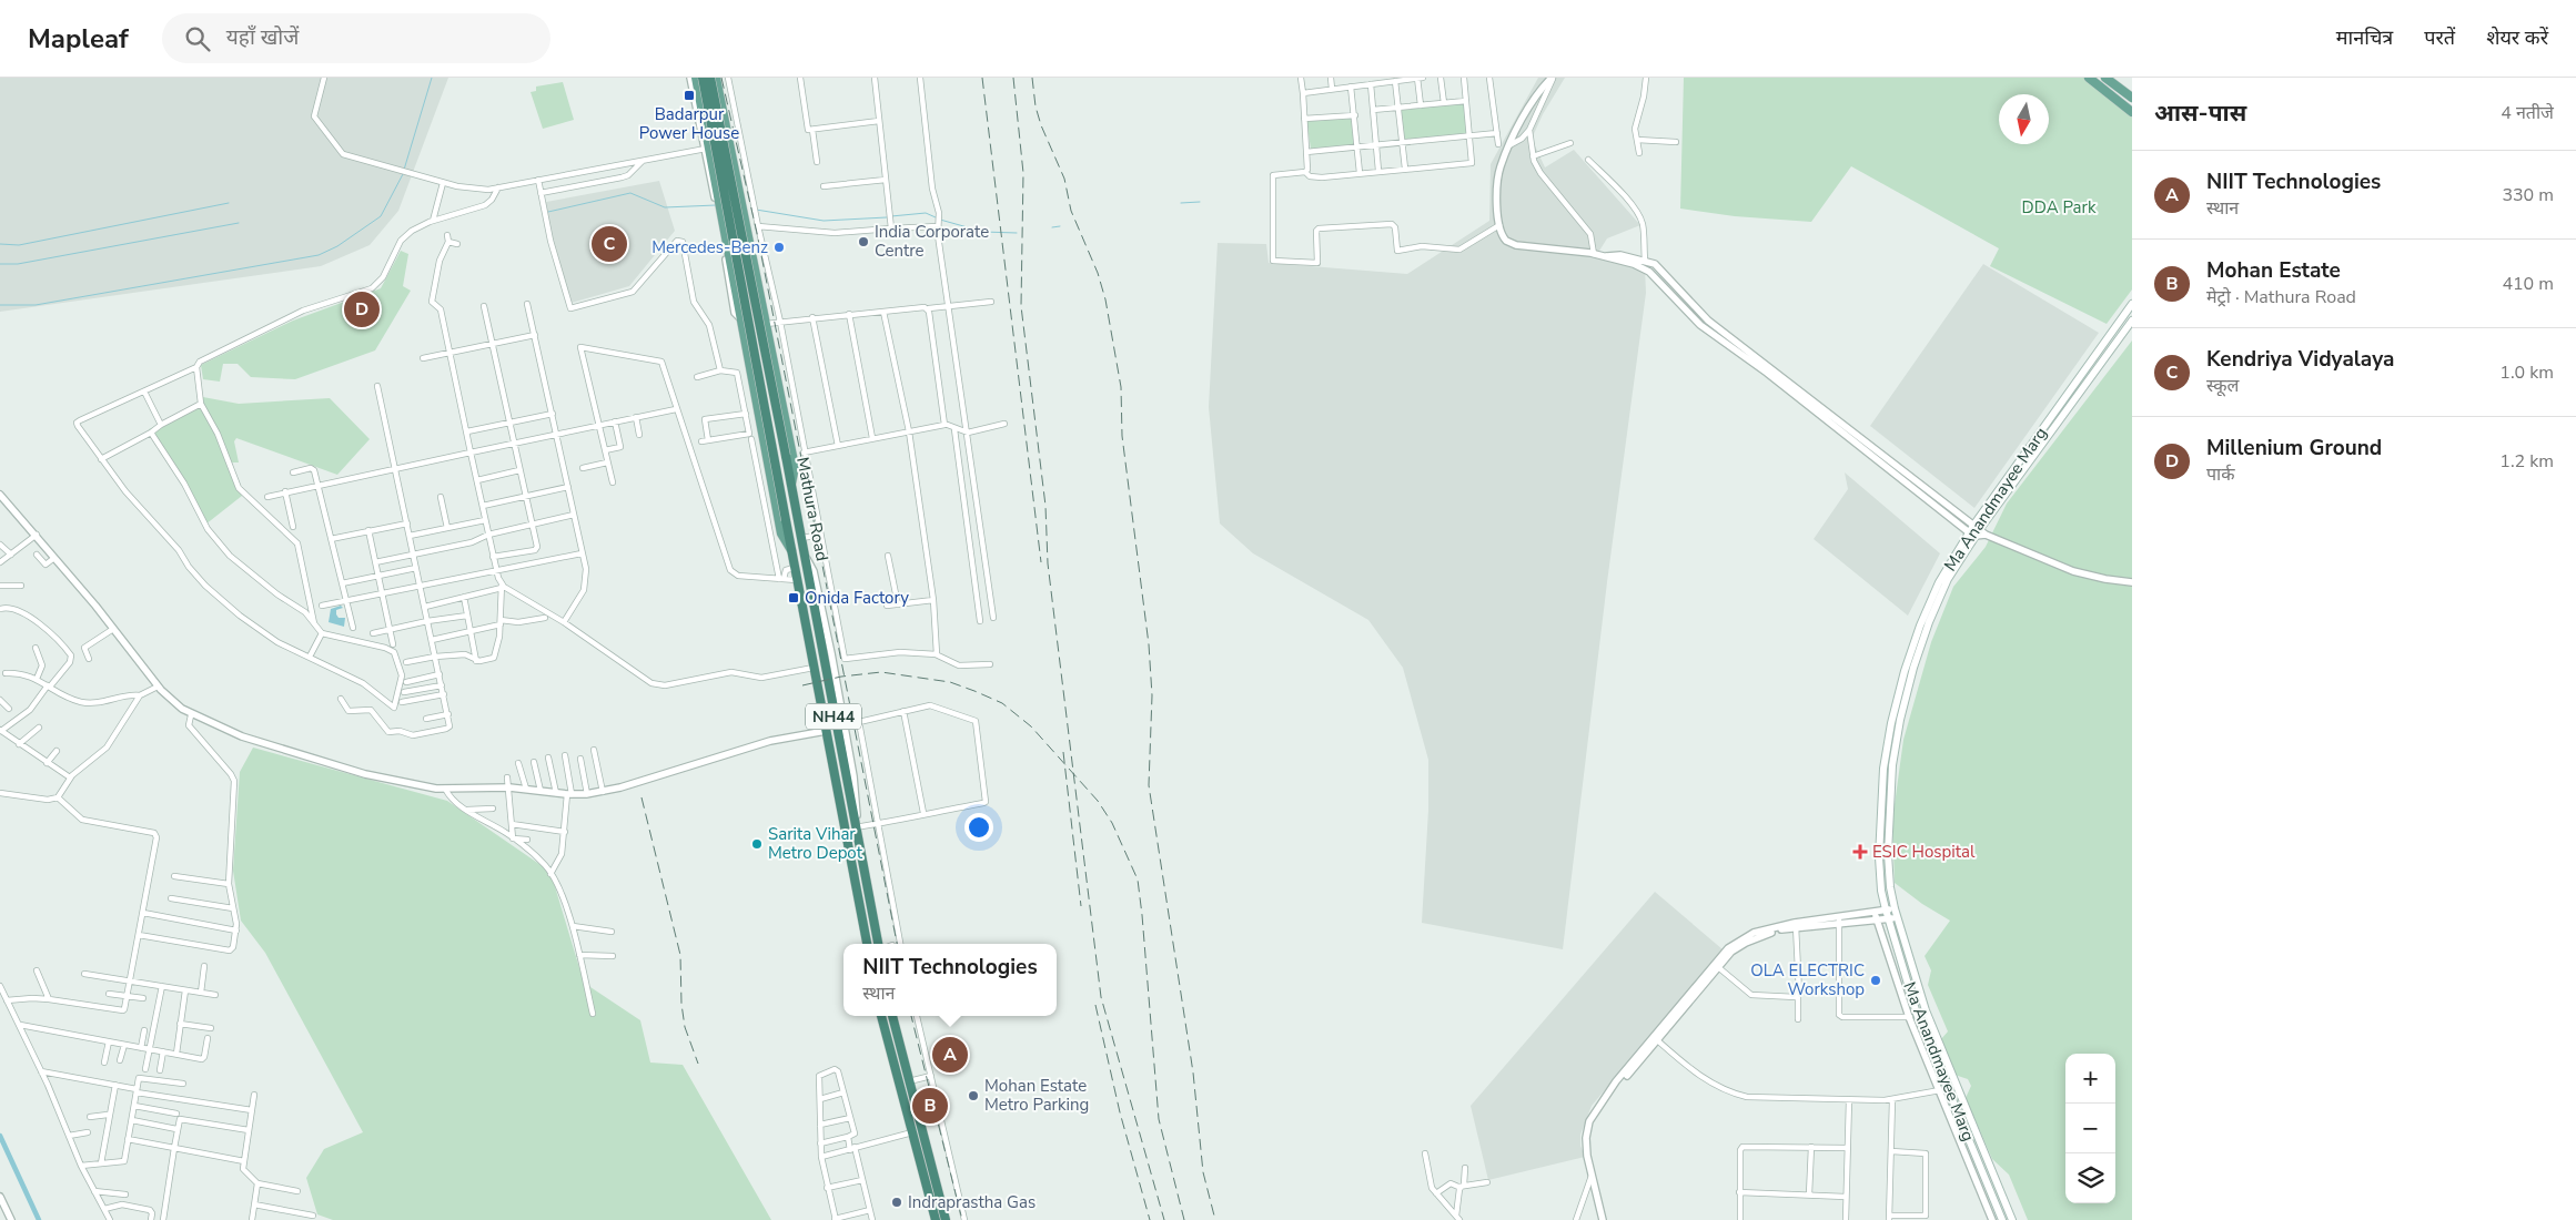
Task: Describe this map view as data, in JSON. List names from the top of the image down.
{
  "streets": {
    "highway": ["Mathura Road", "NH44"],
    "main road": ["Ma Anandmayee Marg"]
  },
  "parks": ["DDA Park"],
  "places": {
    "transit": ["Badarpur Power House", "Onida Factory"],
    "other": [
      "India Corporate Centre",
      "Mercedes-Benz",
      "Sarita Vihar Metro Depot",
      "OLA ELECTRIC Workshop",
      "Mohan Estate Metro Parking",
      "Indraprastha Gas"
    ],
    "health": ["ESIC Hospital"]
  },
  "north": "bottom",
  "page": {
    "header": "Mapleaf",
    "search": "यहाँ खोजें",
    "nav": ["मानचित्र", "परतें", "शेयर करें"],
    "heading": ["आस-पास", "4 नतीजे"],
    "list": [
      {
        "mark": "A",
        "name": "NIIT Technologies",
        "note": "स्थान",
        "value": "330 m"
      },
      {
        "mark": "B",
        "name": "Mohan Estate",
        "note": "मेट्रो · Mathura Road",
        "value": "410 m"
      },
      {
        "mark": "C",
        "name": "Kendriya Vidyalaya",
        "note": "स्कूल",
        "value": "1.0 km"
      },
      {
        "mark": "D",
        "name": "Millenium Ground",
        "note": "पार्क",
        "value": "1.2 km"
      }
    ],
    "pins": [
      "C",
      "D",
      "A",
      "B"
    ],
    "popup": ["NIIT Technologies", "स्थान"],
    "map_buttons": ["+", "−"]
  }
}
